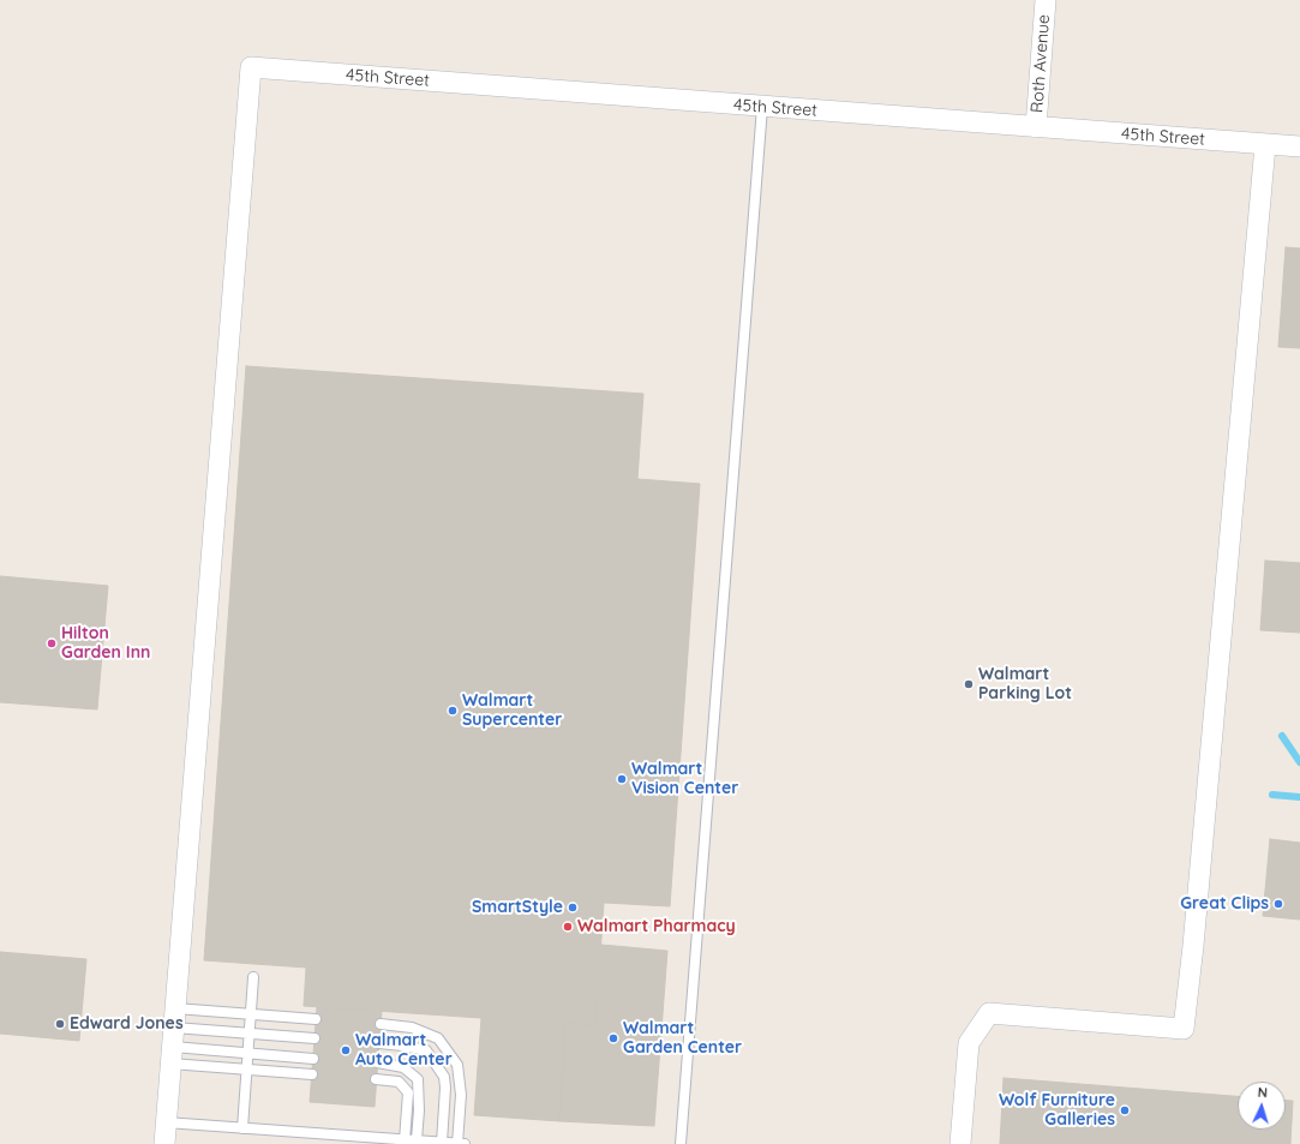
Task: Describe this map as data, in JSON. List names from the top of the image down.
{
  "streets": {
    "street": ["Roth Avenue", "45th Street"]
  },
  "crossings": [
    ["Roth Avenue", "45th Street"]
  ],
  "places": [
    "Hilton Garden Inn",
    "Walmart Parking Lot",
    "Walmart Supercenter",
    "Walmart Vision Center",
    "Great Clips",
    "SmartStyle",
    "Walmart Pharmacy",
    "Edward Jones",
    "Walmart Garden Center",
    "Walmart Auto Center",
    "Wolf Furniture Galleries"
  ],
  "north": "top"
}
